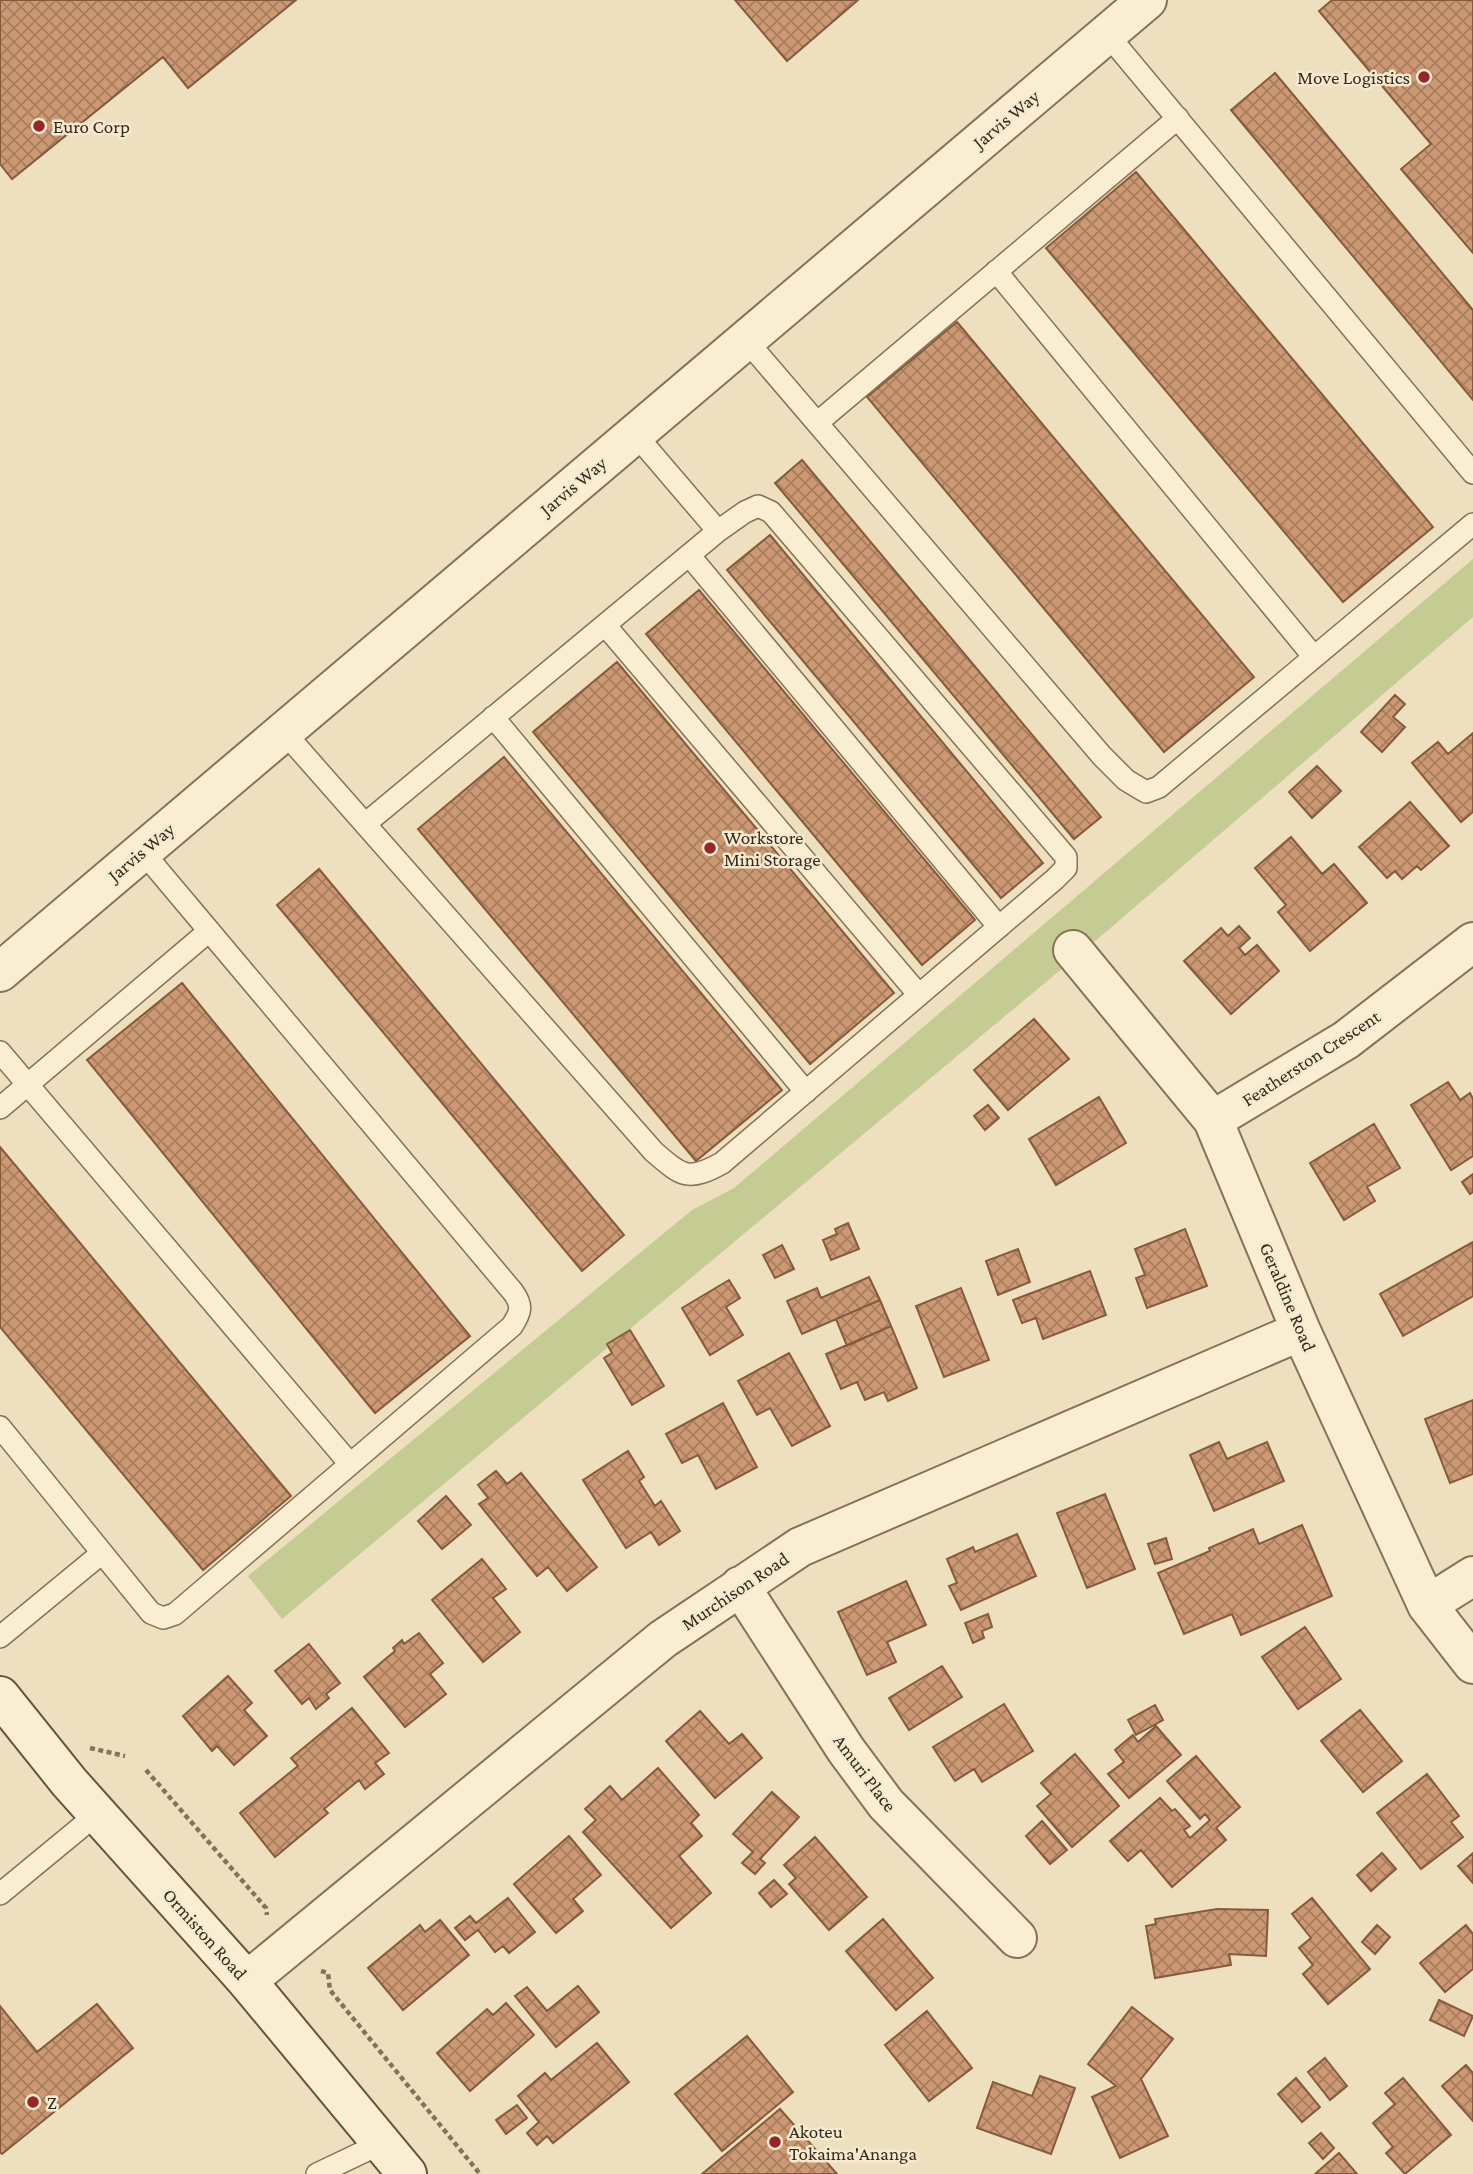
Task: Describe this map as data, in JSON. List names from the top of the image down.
{
  "streets": {
    "street": [
      "Jarvis Way",
      "Featherston Crescent",
      "Geraldine Road",
      "Murchison Road",
      "Amuri Place",
      "Ormiston Road"
    ]
  },
  "crossings": [
    ["Featherston Crescent", "Geraldine Road"],
    ["Geraldine Road", "Murchison Road"],
    ["Murchison Road", "Amuri Place"],
    ["Murchison Road", "Ormiston Road"]
  ],
  "places": [
    "Move Logistics",
    "Euro Corp",
    "Workstore Mini Storage",
    "Z",
    "Akoteu Tokaima'Ananga"
  ]
}
